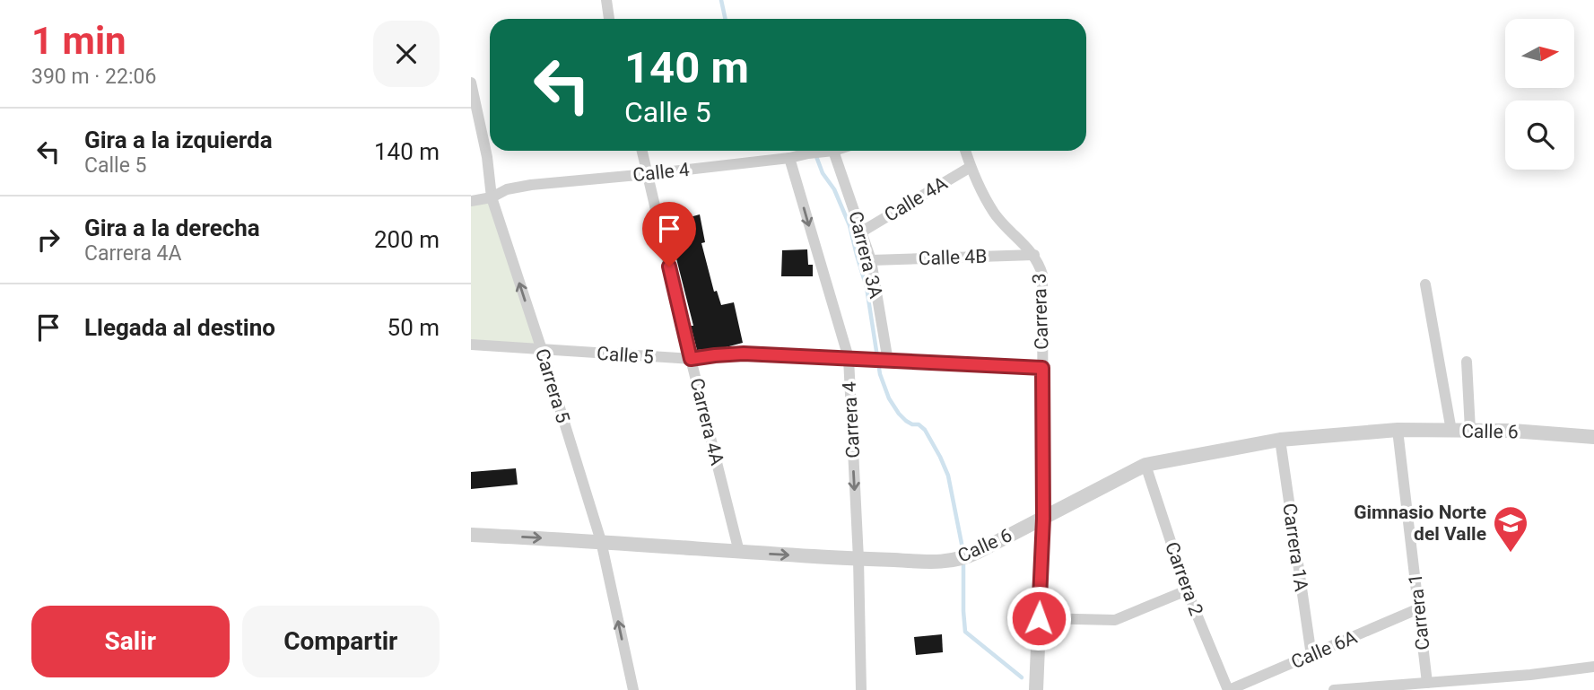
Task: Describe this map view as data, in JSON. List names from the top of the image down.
{
  "streets": {
    "street": [
      "Calle 4",
      "Calle 4A",
      "Carrera 3A",
      "Calle 4B",
      "Carrera 3",
      "Calle 5",
      "Carrera 5",
      "Carrera 4",
      "Carrera 4A",
      "Calle 6",
      "Carrera 1A",
      "Carrera 2",
      "Carrera 1",
      "Calle 6A"
    ]
  },
  "crossings": [
    ["Calle 4", "Carrera 3A"],
    ["Calle 4", "Carrera 5"],
    ["Calle 4", "Carrera 4"],
    ["Calle 4", "Carrera 4A"],
    ["Calle 4A", "Carrera 3A"],
    ["Calle 4A", "Carrera 3"],
    ["Carrera 3A", "Calle 4B"],
    ["Carrera 3A", "Calle 5"],
    ["Calle 4B", "Carrera 3"],
    ["Carrera 3", "Calle 5"],
    ["Carrera 3", "Calle 6"],
    ["Calle 5", "Carrera 5"],
    ["Calle 5", "Carrera 4"],
    ["Calle 5", "Carrera 4A"],
    ["Carrera 5", "Calle 6"],
    ["Carrera 4", "Calle 6"],
    ["Carrera 4A", "Calle 6"],
    ["Calle 6", "Carrera 1A"],
    ["Calle 6", "Carrera 2"],
    ["Calle 6", "Carrera 1"],
    ["Carrera 1A", "Calle 6A"],
    ["Carrera 2", "Calle 6A"],
    ["Carrera 1", "Calle 6A"]
  ],
  "one_way": ["Carrera 5", "Carrera 4"],
  "places": {
    "school or university": ["Gimnasio Norte del Valle"]
  },
  "north": "right",
  "page": {
    "heading": ["1 min", "390 m · 22:06"],
    "turn": ["140 m", "Calle 5"],
    "list": [
      {
        "name": "Gira a la izquierda",
        "note": "Calle 5",
        "value": "140 m"
      },
      {
        "name": "Gira a la derecha",
        "note": "Carrera 4A",
        "value": "200 m"
      },
      {
        "name": "Llegada al destino",
        "value": "50 m"
      }
    ],
    "buttons": ["Salir", "Compartir"]
  }
}
